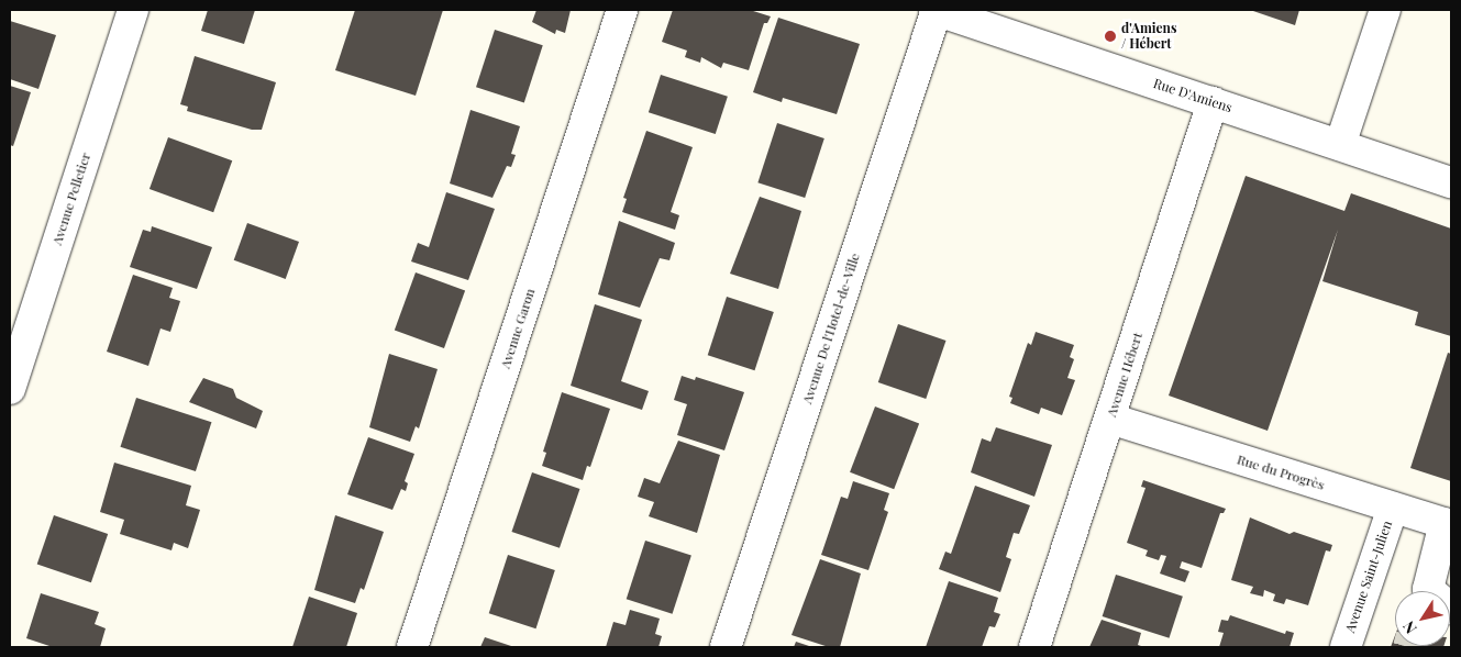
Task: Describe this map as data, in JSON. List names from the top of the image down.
{
  "streets": {
    "street": [
      "Rue D'Amiens",
      "Avenue Pelletier",
      "Avenue Garon",
      "Avenue De l'Hotel-de-Ville",
      "Avenue Hébert",
      "Rue du Progrès",
      "Avenue Saint-Julien"
    ]
  },
  "crossings": [
    ["Rue D'Amiens", "Avenue De l'Hotel-de-Ville"],
    ["Rue D'Amiens", "Avenue Hébert"],
    ["Avenue Hébert", "Rue du Progrès"],
    ["Rue du Progrès", "Avenue Saint-Julien"]
  ],
  "places": ["d'Amiens / Hébert"],
  "north": "bottom left"
}
